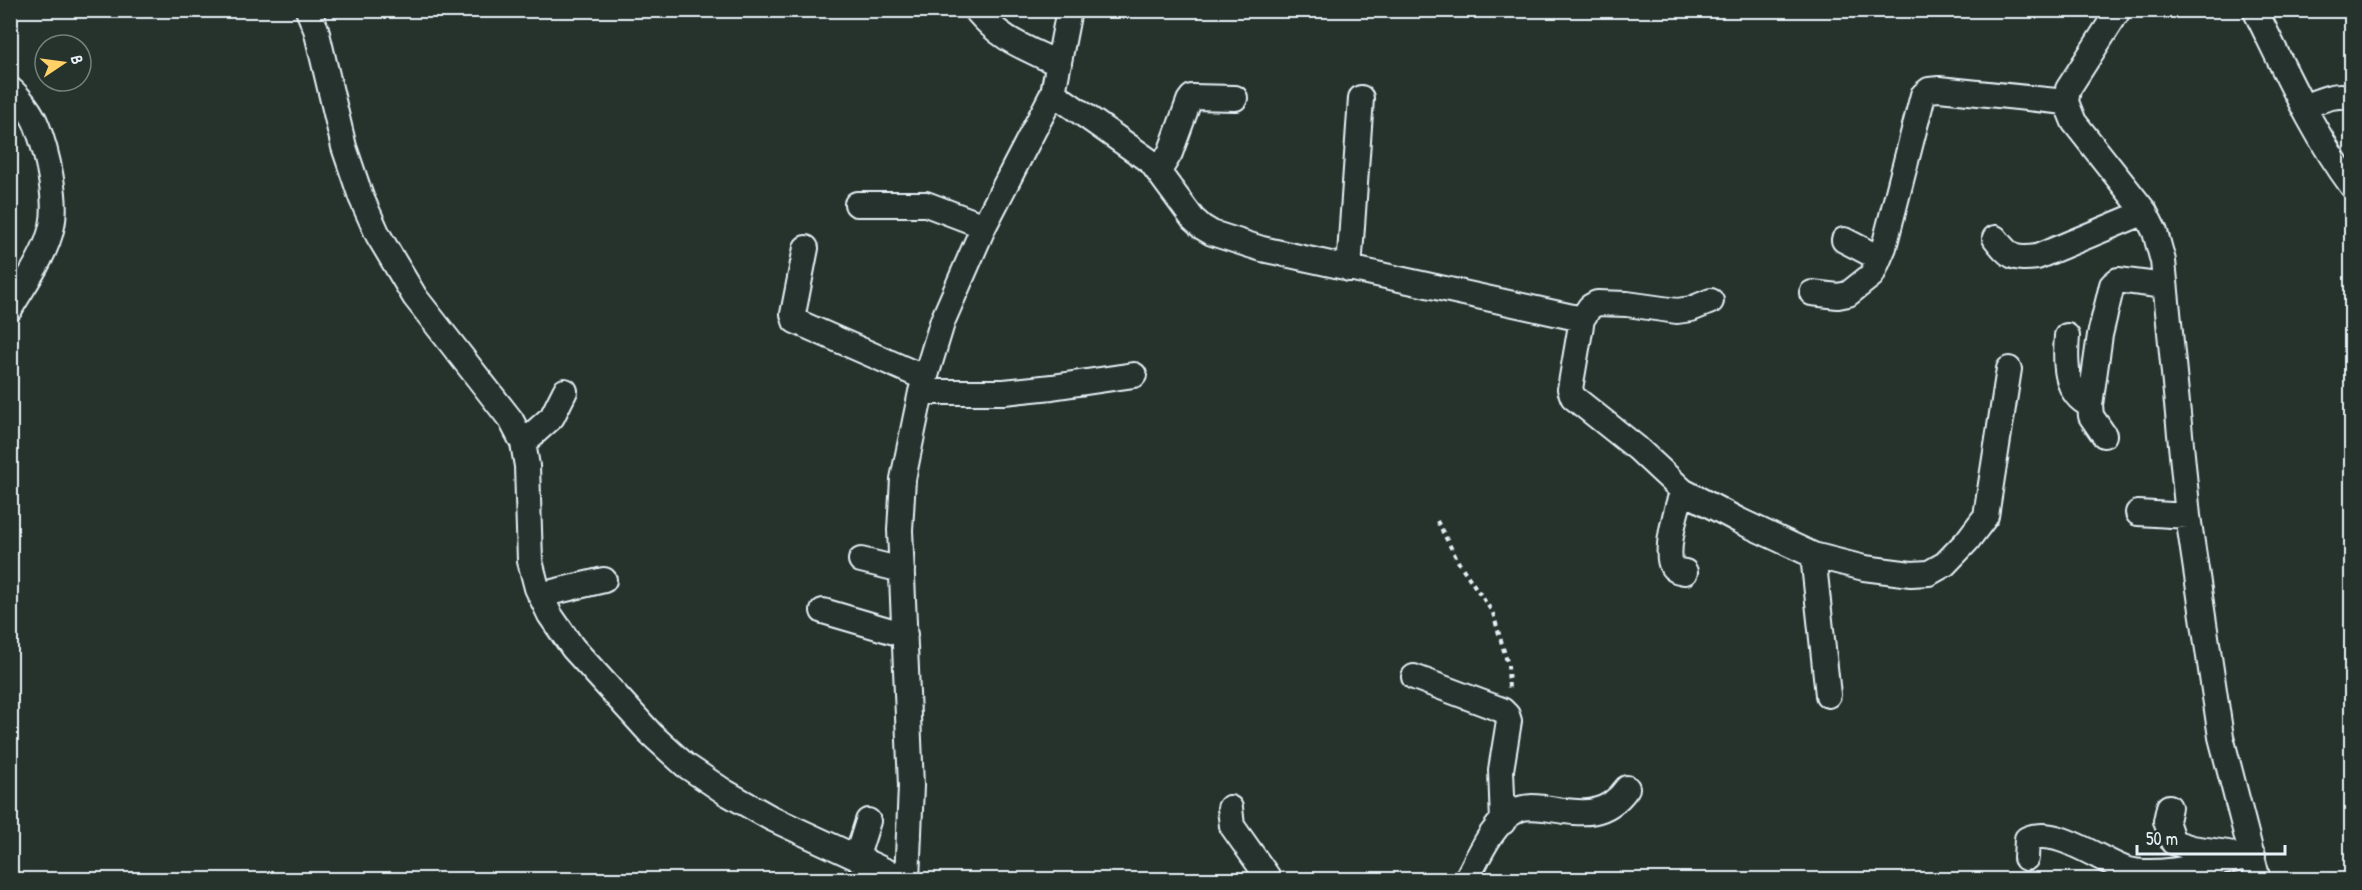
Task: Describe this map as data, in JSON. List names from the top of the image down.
{
  "scale_bar": "50 m",
  "north": "right"
}
